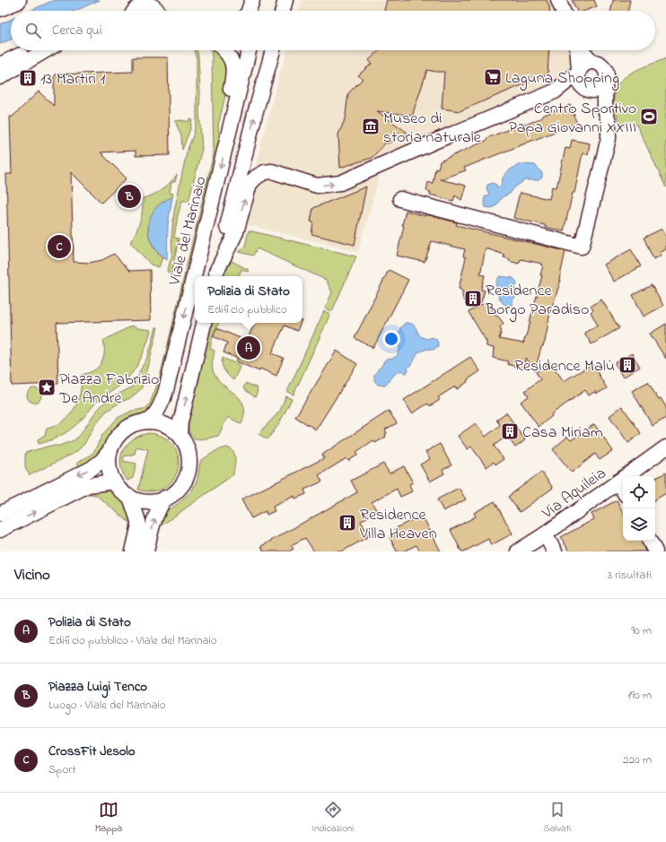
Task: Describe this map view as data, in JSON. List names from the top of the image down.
{
  "streets": {
    "street": ["Viale del Marinaio", "Via Aquileia"]
  },
  "places": {
    "supermarket": ["Laguna Shopping"],
    "building": [
      "13 Martiri 1",
      "Residence Borgo Paradiso",
      "Residence Malù",
      "Casa Miriam",
      "Residence Villa Heaven"
    ],
    "sports": ["Centro Sportivo Papa Giovanni XXIII"],
    "museum": ["Museo di storia naturale"],
    "place": ["Piazza Fabrizio De Andrè"]
  },
  "page": {
    "search": "Cerca qui",
    "pins": ["B", "C", "A"],
    "popup": ["Polizia di Stato", "Edificio pubblico"],
    "heading": ["Vicino", "3 risultati"],
    "list": [
      {
        "mark": "A",
        "name": "Polizia di Stato",
        "note": "Edificio pubblico · Viale del Marinaio",
        "value": "90 m"
      },
      {
        "mark": "B",
        "name": "Piazza Luigi Tenco",
        "note": "Luogo · Viale del Marinaio",
        "value": "190 m"
      },
      {
        "mark": "C",
        "name": "CrossFit Jesolo",
        "note": "Sport",
        "value": "220 m"
      }
    ],
    "nav": ["Mappa", "Indicazioni", "Salvati"]
  }
}
